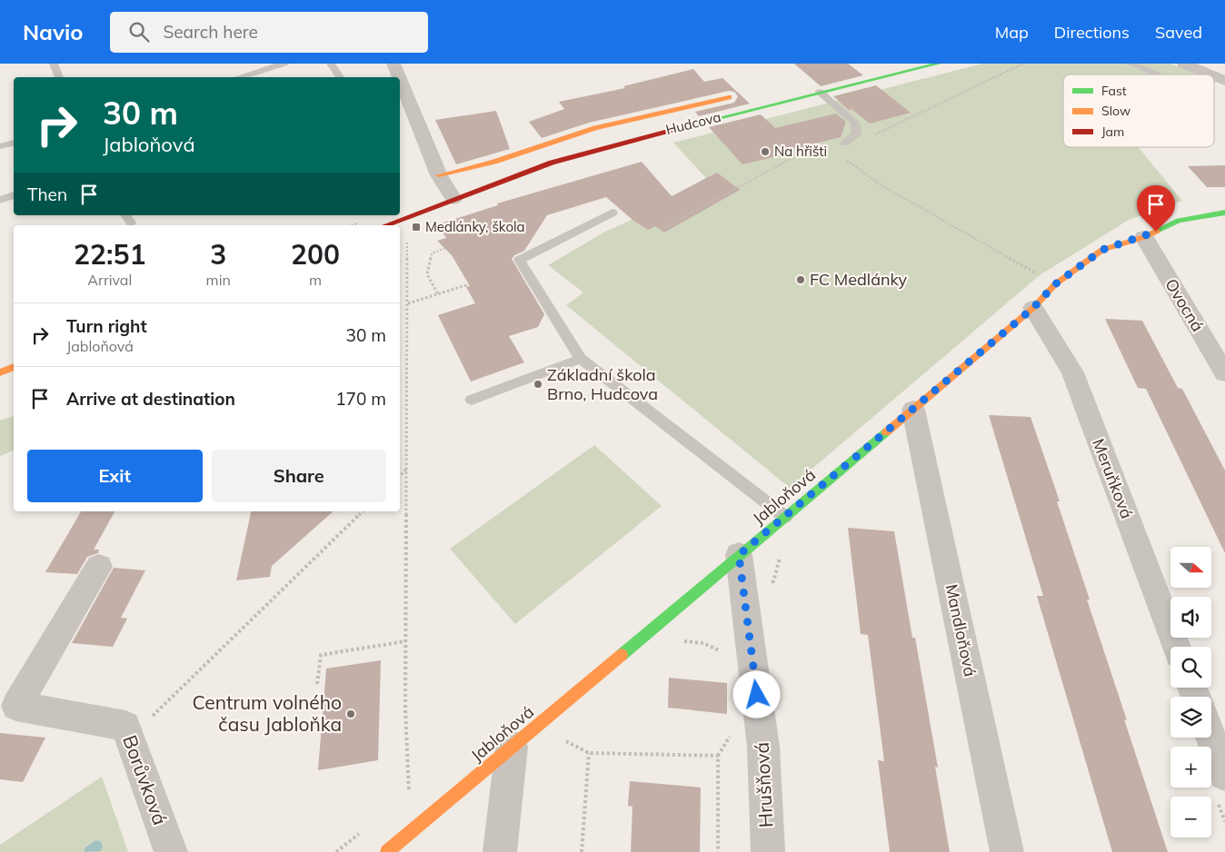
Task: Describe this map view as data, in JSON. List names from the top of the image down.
{
  "streets": {
    "street": [
      "Hudcova",
      "Ovocná",
      "Meruňková",
      "Jabloňová",
      "Mandloňová",
      "Borůvková",
      "Hrušňová"
    ]
  },
  "crossings": [
    ["Ovocná", "Jabloňová"],
    ["Meruňková", "Jabloňová"],
    ["Jabloňová", "Mandloňová"],
    ["Jabloňová", "Hrušňová"]
  ],
  "places": {
    "other": [
      "Na hřišti",
      "FC Medlánky",
      "Základní škola Brno, Hudcova",
      "Centrum volného času Jabloňka"
    ],
    "transit": ["Medlánky, škola"]
  },
  "legend": ["Fast", "Slow", "Jam"],
  "north": "right",
  "page": {
    "header": "Navio",
    "search": "Search here",
    "nav": ["Map", "Directions", "Saved"],
    "turn": ["30 m", "Jabloňová"],
    "then": "Then",
    "eta": [
      "22:51",
      "Arrival",
      "3",
      "min",
      "200",
      "m"
    ],
    "list": [
      {
        "name": "Turn right",
        "note": "Jabloňová",
        "value": "30 m"
      },
      {
        "name": "Arrive at destination",
        "value": "170 m"
      }
    ],
    "buttons": ["Exit", "Share"],
    "map_buttons": ["+", "−"]
  }
}
